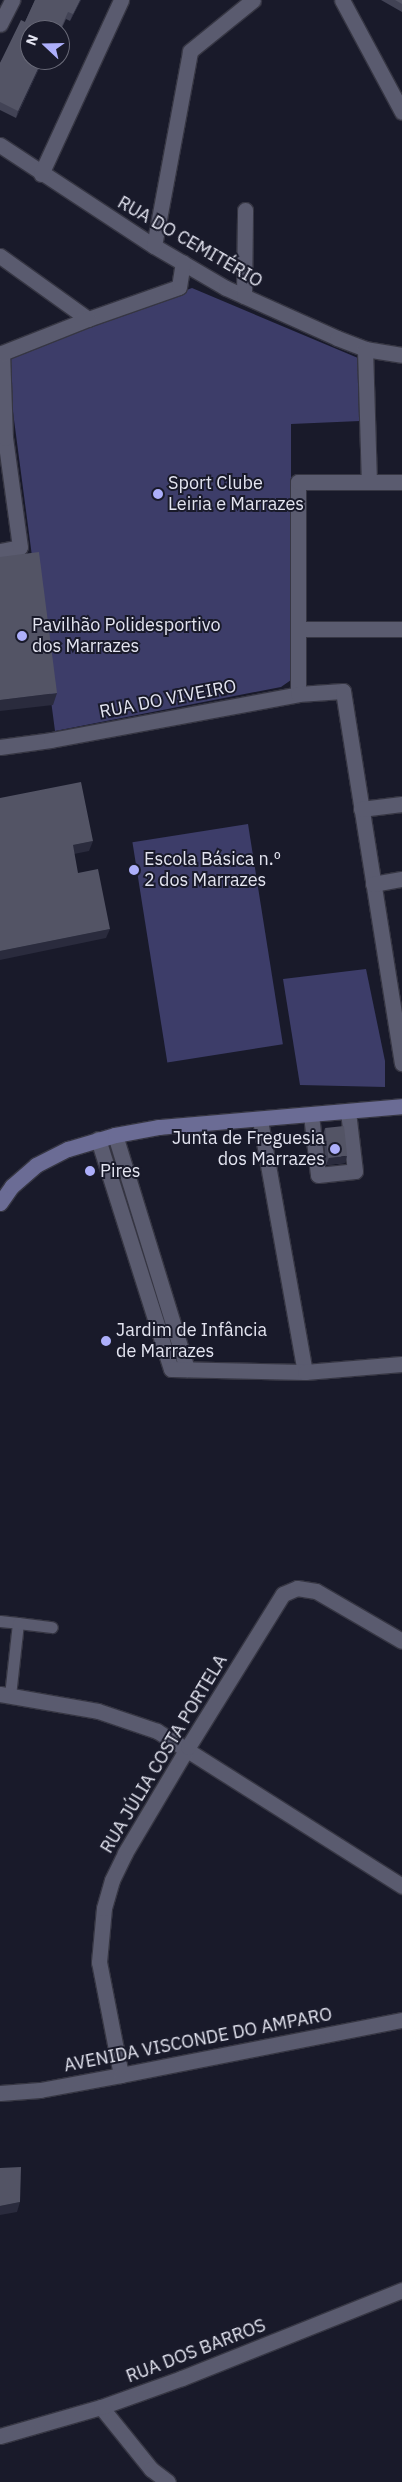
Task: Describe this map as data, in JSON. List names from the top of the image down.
{
  "streets": {
    "street": [
      "RUA DO CEMITÉRIO",
      "RUA DO VIVEIRO",
      "RUA JÚLIA COSTA PORTELA",
      "AVENIDA VISCONDE DO AMPARO",
      "RUA DOS BARROS"
    ]
  },
  "crossings": [
    ["RUA JÚLIA COSTA PORTELA", "AVENIDA VISCONDE DO AMPARO"]
  ],
  "places": [
    "Sport Clube Leiria e Marrazes",
    "Pavilhão Polidesportivo dos Marrazes",
    "Escola Básica n.º 2 dos Marrazes",
    "Junta de Freguesia dos Marrazes",
    "Pires",
    "Jardim de Infância de Marrazes"
  ],
  "north": "left"
}
